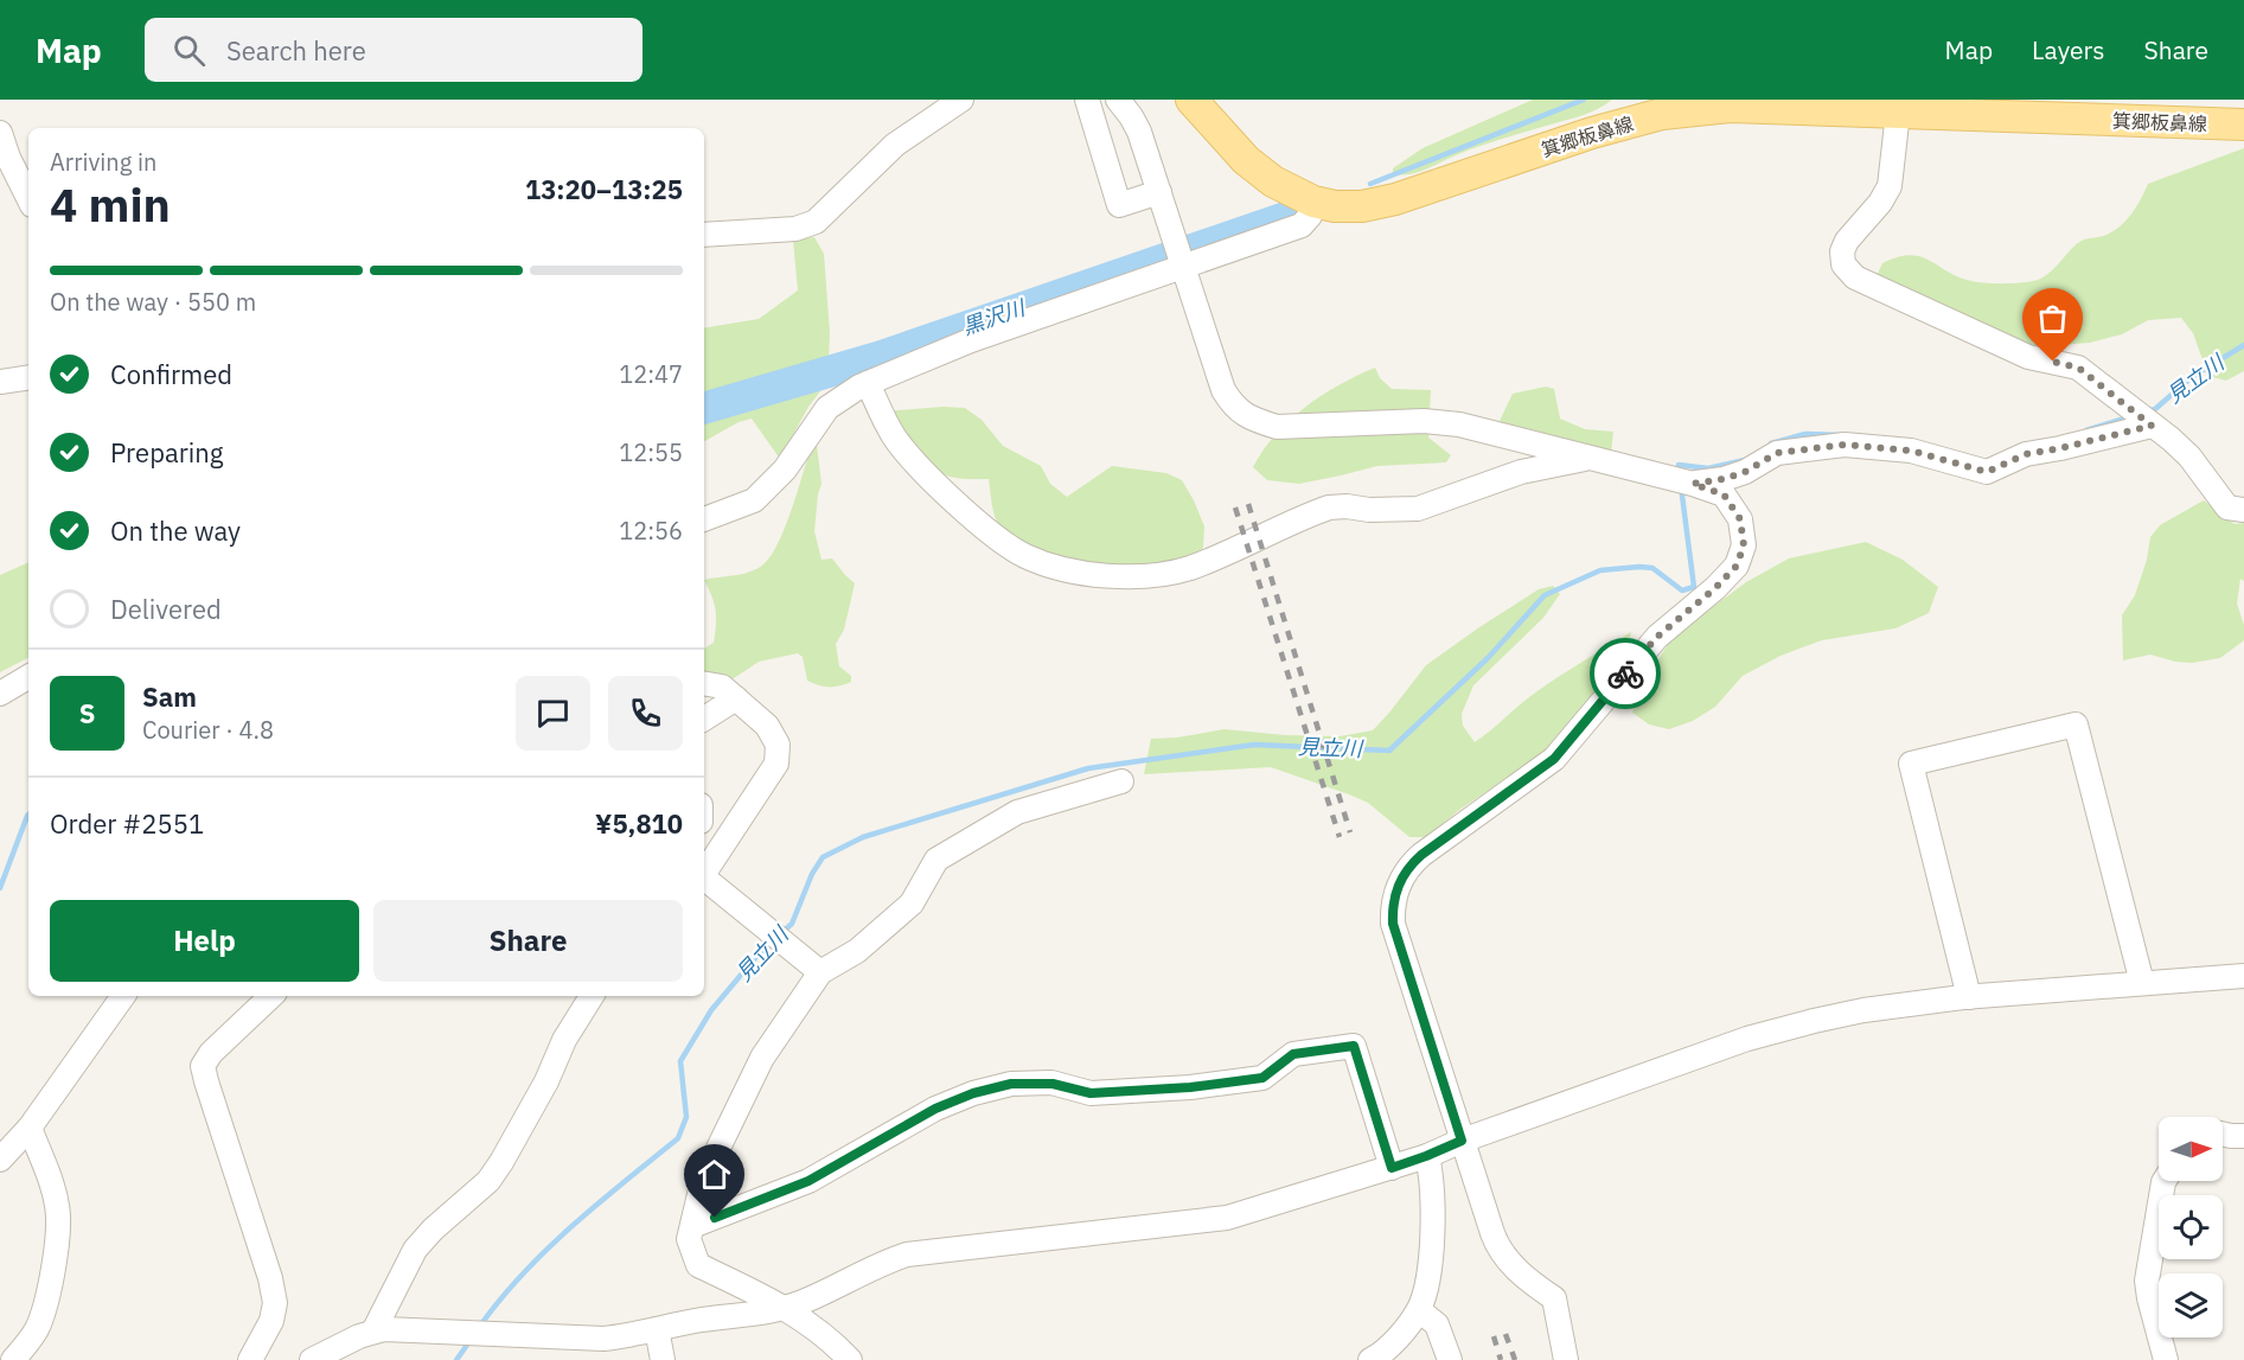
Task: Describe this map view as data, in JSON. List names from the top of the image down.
{
  "streets": {
    "main road": ["箕郷板鼻線"]
  },
  "water": ["黒沢川", "見立川"],
  "north": "right",
  "page": {
    "header": "Map",
    "search": "Search here",
    "nav": ["Map", "Layers", "Share"],
    "heading": ["4 min", "Arriving in", "13:20–13:25"],
    "panel": [
      "Sam",
      "Courier · 4.8",
      "Order #2551",
      "¥5,810"
    ],
    "bar": "On the way · 550 m",
    "list": [
      ["Confirmed", "12:47"],
      ["Preparing", "12:55"],
      ["On the way", "12:56"],
      "Delivered"
    ],
    "round": "S",
    "buttons": ["Help", "Share"]
  }
}
